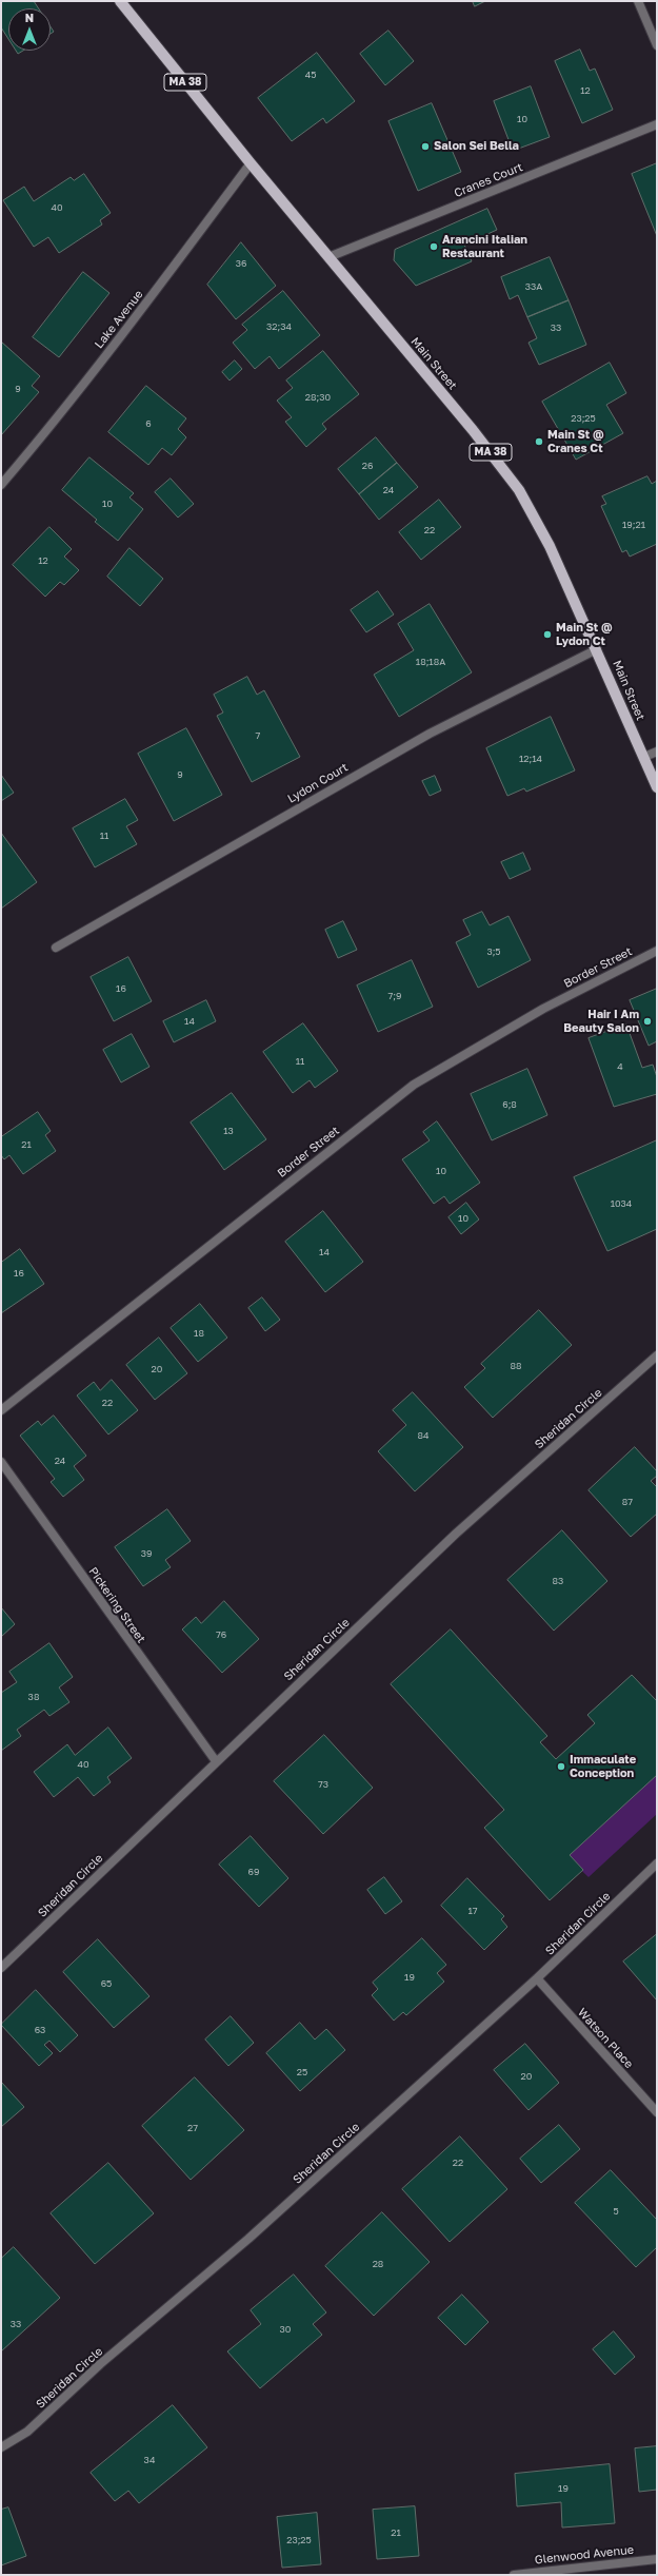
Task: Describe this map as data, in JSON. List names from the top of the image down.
{
  "streets": {
    "main road": ["MA 38", "Main Street"],
    "street": [
      "Cranes Court",
      "Lake Avenue",
      "Lydon Court",
      "Border Street",
      "Sheridan Circle",
      "Pickering Street",
      "Watson Place",
      "Glenwood Avenue"
    ]
  },
  "crossings": [
    ["Cranes Court", "Main Street"],
    ["Lake Avenue", "Main Street"],
    ["Main Street", "Lydon Court"],
    ["Sheridan Circle", "Pickering Street"],
    ["Sheridan Circle", "Watson Place"]
  ],
  "places": [
    "Salon Sei Bella",
    "Arancini Italian Restaurant",
    "Main St @ Cranes Ct",
    "Main St @ Lydon Ct",
    "Hair I Am Beauty Salon",
    "Immaculate Conception"
  ],
  "house_numbers": [
    "45",
    "12",
    "10",
    "40",
    "36",
    "33A",
    "32;34",
    "33",
    "9",
    "28;30",
    "23;25",
    "6",
    "26",
    "24",
    "10",
    "19;21",
    "22",
    "12",
    "18;18A",
    "7",
    "12;14",
    "9",
    "11",
    "3;5",
    "16",
    "7;9",
    "14",
    "11",
    "4",
    "6;8",
    "13",
    "21",
    "10",
    "1034",
    "10",
    "14",
    "16",
    "18",
    "88",
    "20",
    "22",
    "84",
    "24",
    "87",
    "39",
    "83",
    "76",
    "38",
    "40",
    "73",
    "69",
    "17",
    "19",
    "65",
    "63",
    "25",
    "20",
    "27",
    "22",
    "5",
    "28",
    "33",
    "30",
    "34",
    "19",
    "21",
    "23;25"
  ],
  "north": "top"
}
